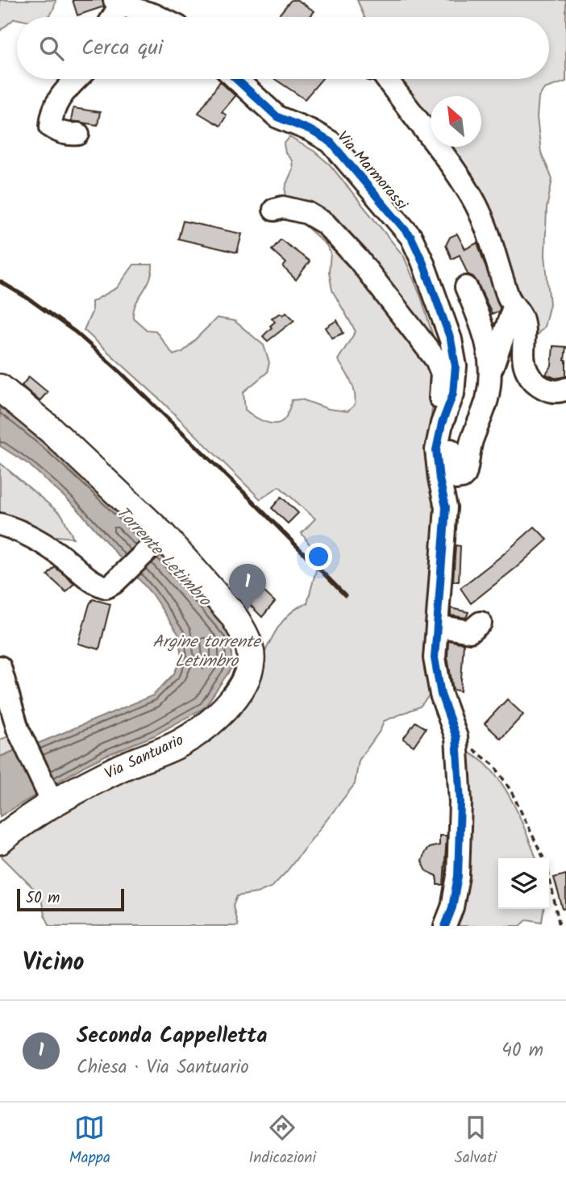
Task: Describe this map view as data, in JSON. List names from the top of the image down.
{
  "streets": {
    "main road": ["Via Santuario"],
    "street": ["Via Marmorassi"]
  },
  "water": ["Torrente Letimbro", "Argine torrente Letimbro"],
  "scale_bar": "50 m",
  "north": "top left",
  "page": {
    "search": "Cerca qui",
    "pins": "1",
    "scale": "50 m",
    "heading": "Vicino",
    "list": [
      {
        "mark": "1",
        "name": "Seconda Cappelletta",
        "note": "Chiesa · Via Santuario",
        "value": "40 m"
      }
    ],
    "nav": ["Mappa", "Indicazioni", "Salvati"]
  }
}
